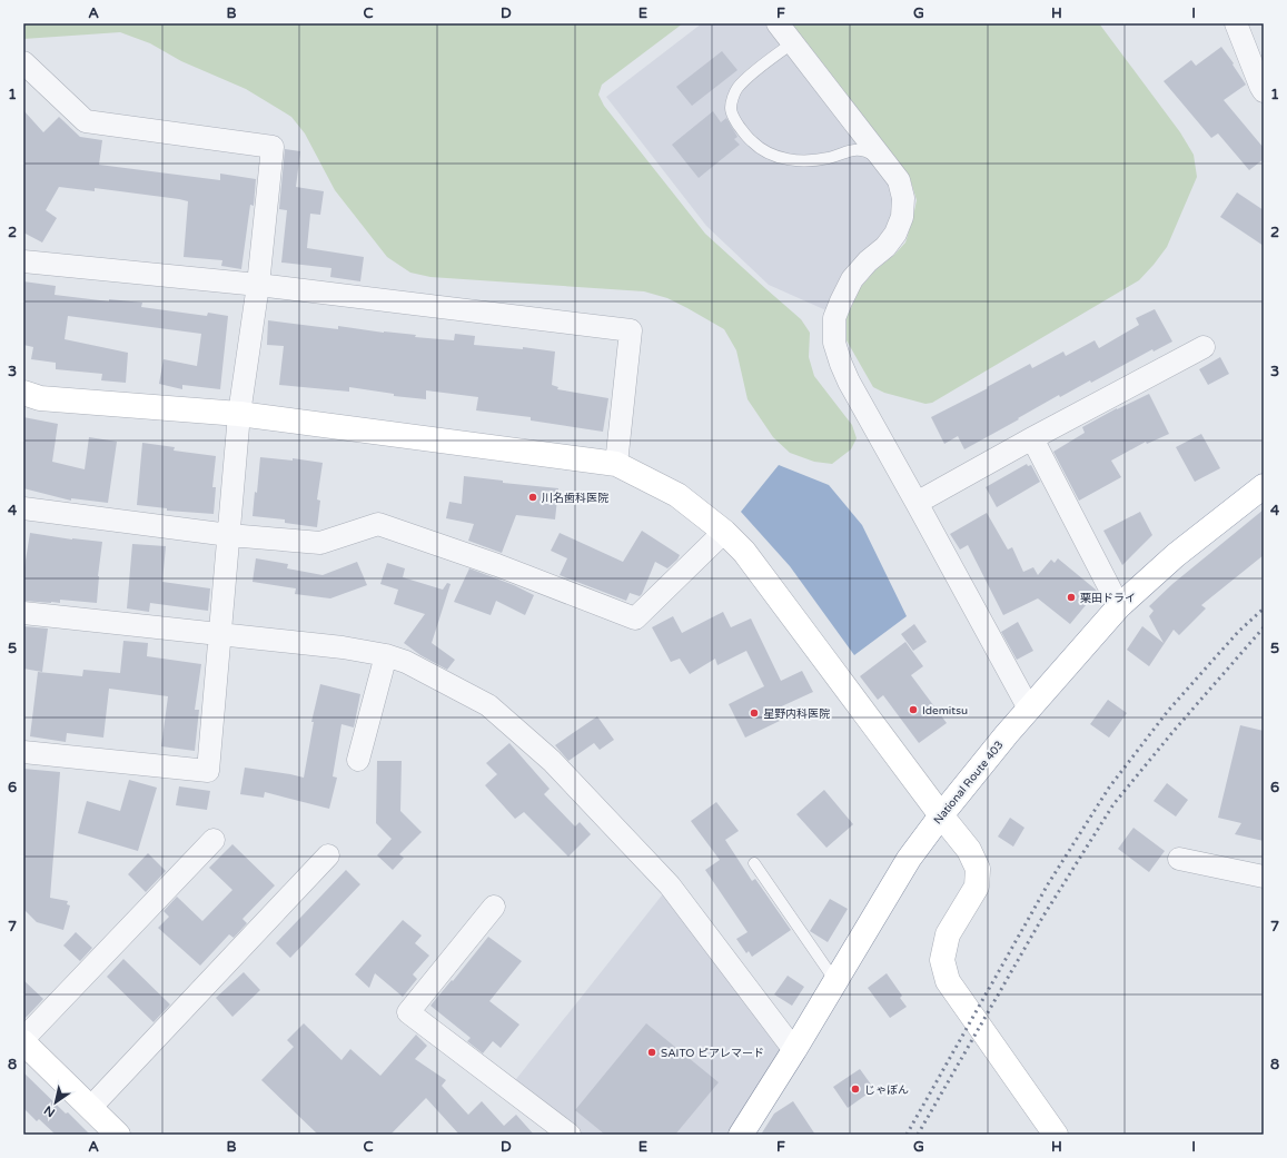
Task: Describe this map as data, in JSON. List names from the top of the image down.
{
  "streets": {
    "main road": ["National Route 403"]
  },
  "places": [
    "川名歯科医院",
    "栗田ドライ",
    "Idemitsu",
    "星野内科医院",
    "SAITO ピアレマード",
    "じゃぼん"
  ],
  "north": "bottom left",
  "grid": {
    "columns": [
      "A",
      "B",
      "C",
      "D",
      "E",
      "F",
      "G",
      "H",
      "I"
    ],
    "rows": [
      "1",
      "2",
      "3",
      "4",
      "5",
      "6",
      "7",
      "8"
    ]
  }
}
